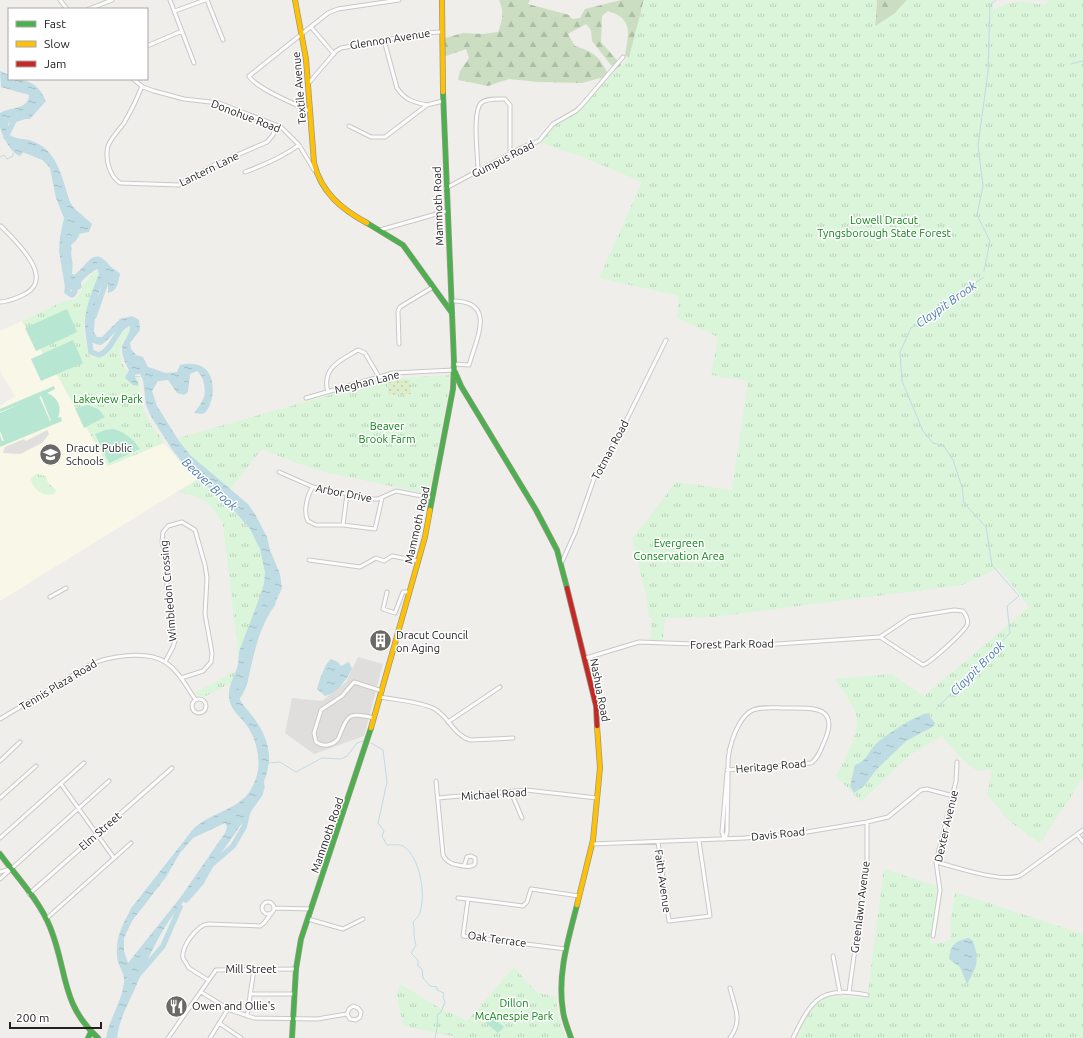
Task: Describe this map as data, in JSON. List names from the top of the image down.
{
  "streets": {
    "main road": ["Textile Avenue", "Mammoth Road", "Nashua Road"],
    "street": [
      "Glennon Avenue",
      "Donohue Road",
      "Gumpus Road",
      "Lantern Lane",
      "Meghan Lane",
      "Totman Road",
      "Arbor Drive",
      "Wimbledon Crossing",
      "Forest Park Road",
      "Tennis Plaza Road",
      "Heritage Road",
      "Michael Road",
      "Dexter Avenue",
      "Elm Street",
      "Davis Road",
      "Faith Avenue",
      "Greenlawn Avenue",
      "Oak Terrace",
      "Mill Street"
    ]
  },
  "crossings": [
    ["Glennon Avenue", "Textile Avenue"],
    ["Glennon Avenue", "Mammoth Road"],
    ["Textile Avenue", "Donohue Road"],
    ["Donohue Road", "Lantern Lane"],
    ["Gumpus Road", "Mammoth Road"],
    ["Mammoth Road", "Meghan Lane"],
    ["Mammoth Road", "Arbor Drive"],
    ["Mammoth Road", "Nashua Road"],
    ["Mammoth Road", "Mill Street"],
    ["Meghan Lane", "Nashua Road"],
    ["Totman Road", "Nashua Road"],
    ["Wimbledon Crossing", "Tennis Plaza Road"],
    ["Forest Park Road", "Nashua Road"],
    ["Nashua Road", "Michael Road"],
    ["Nashua Road", "Davis Road"],
    ["Nashua Road", "Oak Terrace"],
    ["Heritage Road", "Davis Road"],
    ["Dexter Avenue", "Davis Road"],
    ["Davis Road", "Faith Avenue"],
    ["Davis Road", "Greenlawn Avenue"]
  ],
  "water": ["Claypit Brook", "Beaver Brook"],
  "parks": [
    "Lowell Dracut Tyngsborough State Forest",
    "Lakeview Park",
    "Beaver Brook Farm",
    "Evergreen Conservation Area",
    "Dillon McAnespie Park"
  ],
  "places": {
    "school or university": ["Dracut Public Schools"],
    "building": ["Dracut Council on Aging"],
    "restaurant": ["Owen and Ollie's"]
  },
  "legend": ["Fast", "Slow", "Jam"],
  "scale_bar": "200 m"
}
